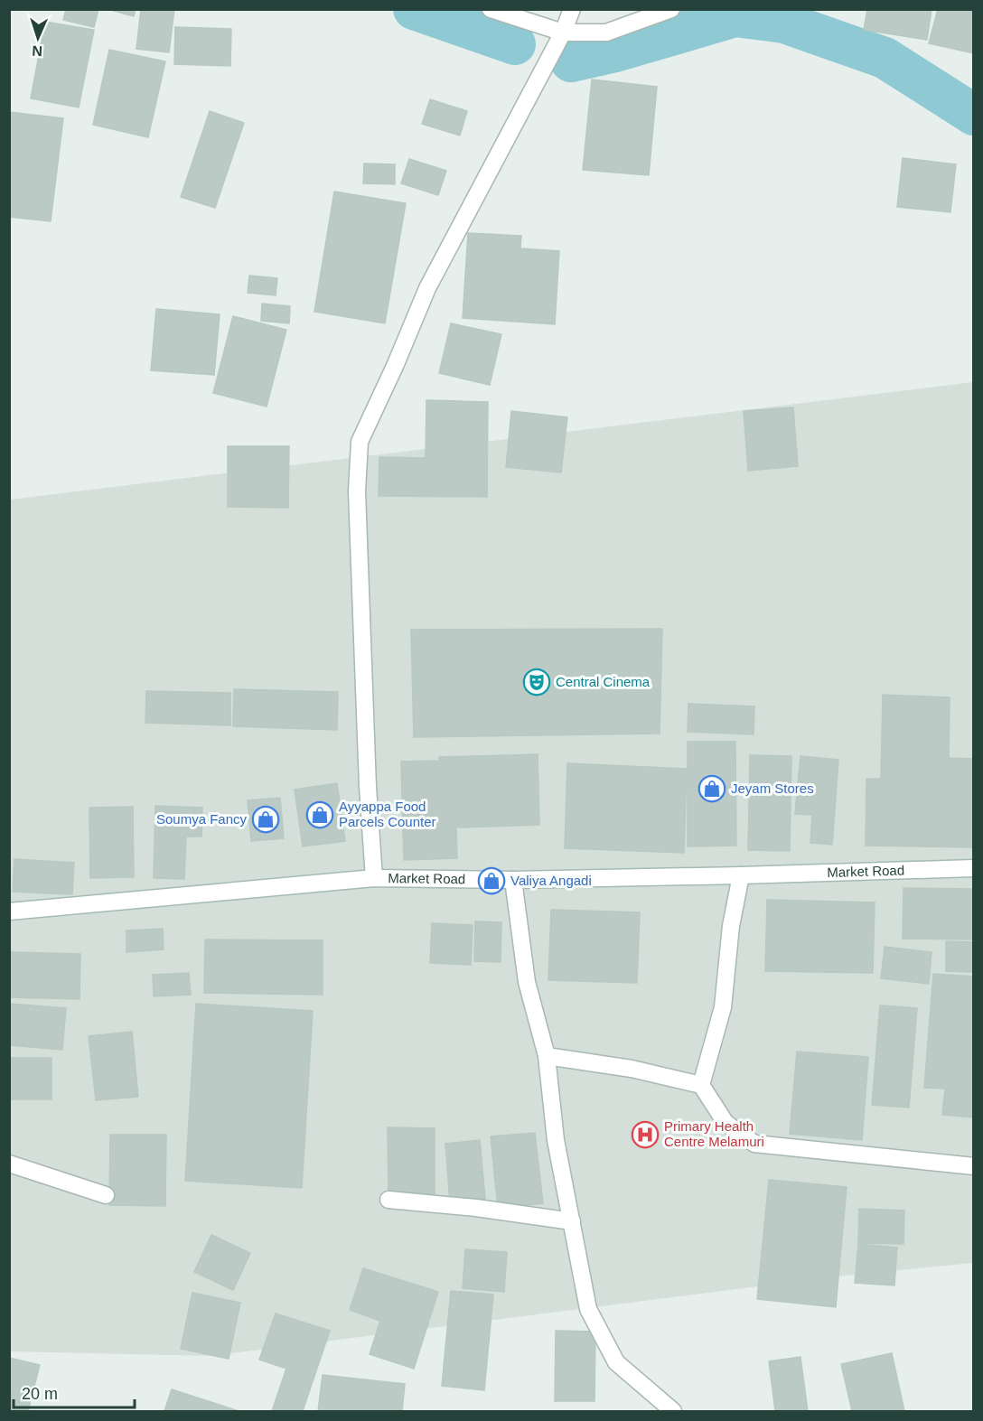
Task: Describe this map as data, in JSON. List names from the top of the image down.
{
  "streets": {
    "street": ["Market Road"]
  },
  "places": {
    "theatre": ["Central Cinema"],
    "shop": [
      "Jeyam Stores",
      "Ayyappa Food Parcels Counter",
      "Soumya Fancy",
      "Valiya Angadi"
    ],
    "hospital": ["Primary Health Centre Melamuri"]
  },
  "scale_bar": "20 m",
  "north": "bottom"
}
